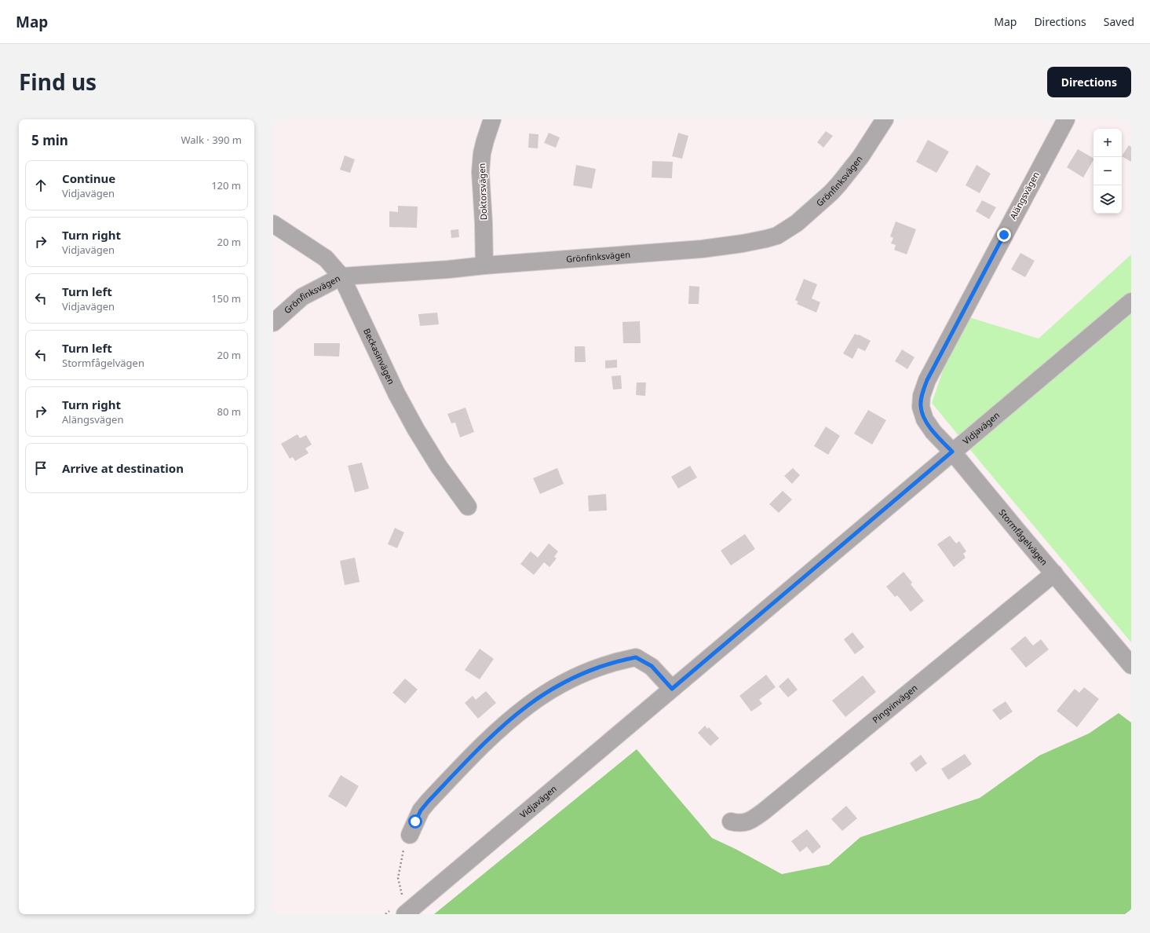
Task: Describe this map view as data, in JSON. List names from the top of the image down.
{
  "streets": {
    "street": [
      "Grönfinksvägen",
      "Doktorsvägen",
      "Alängsvägen",
      "Beckasinvägen",
      "Vidjavägen",
      "Stormfågelvägen",
      "Pingvinvägen"
    ]
  },
  "crossings": [
    ["Grönfinksvägen", "Doktorsvägen"],
    ["Grönfinksvägen", "Beckasinvägen"],
    ["Alängsvägen", "Stormfågelvägen"],
    ["Vidjavägen", "Stormfågelvägen"],
    ["Stormfågelvägen", "Pingvinvägen"]
  ],
  "page": {
    "header": "Map",
    "nav": ["Map", "Directions", "Saved"],
    "title": "Find us",
    "buttons": "Directions",
    "heading": ["5 min", "Walk · 390 m"],
    "map_buttons": ["+", "−"],
    "list": [
      ["Continue", "Vidjavägen", "120 m"],
      ["Turn right", "Vidjavägen", "20 m"],
      ["Turn left", "Vidjavägen", "150 m"],
      ["Turn left", "Stormfågelvägen", "20 m"],
      ["Turn right", "Alängsvägen", "80 m"],
      "Arrive at destination"
    ]
  }
}
